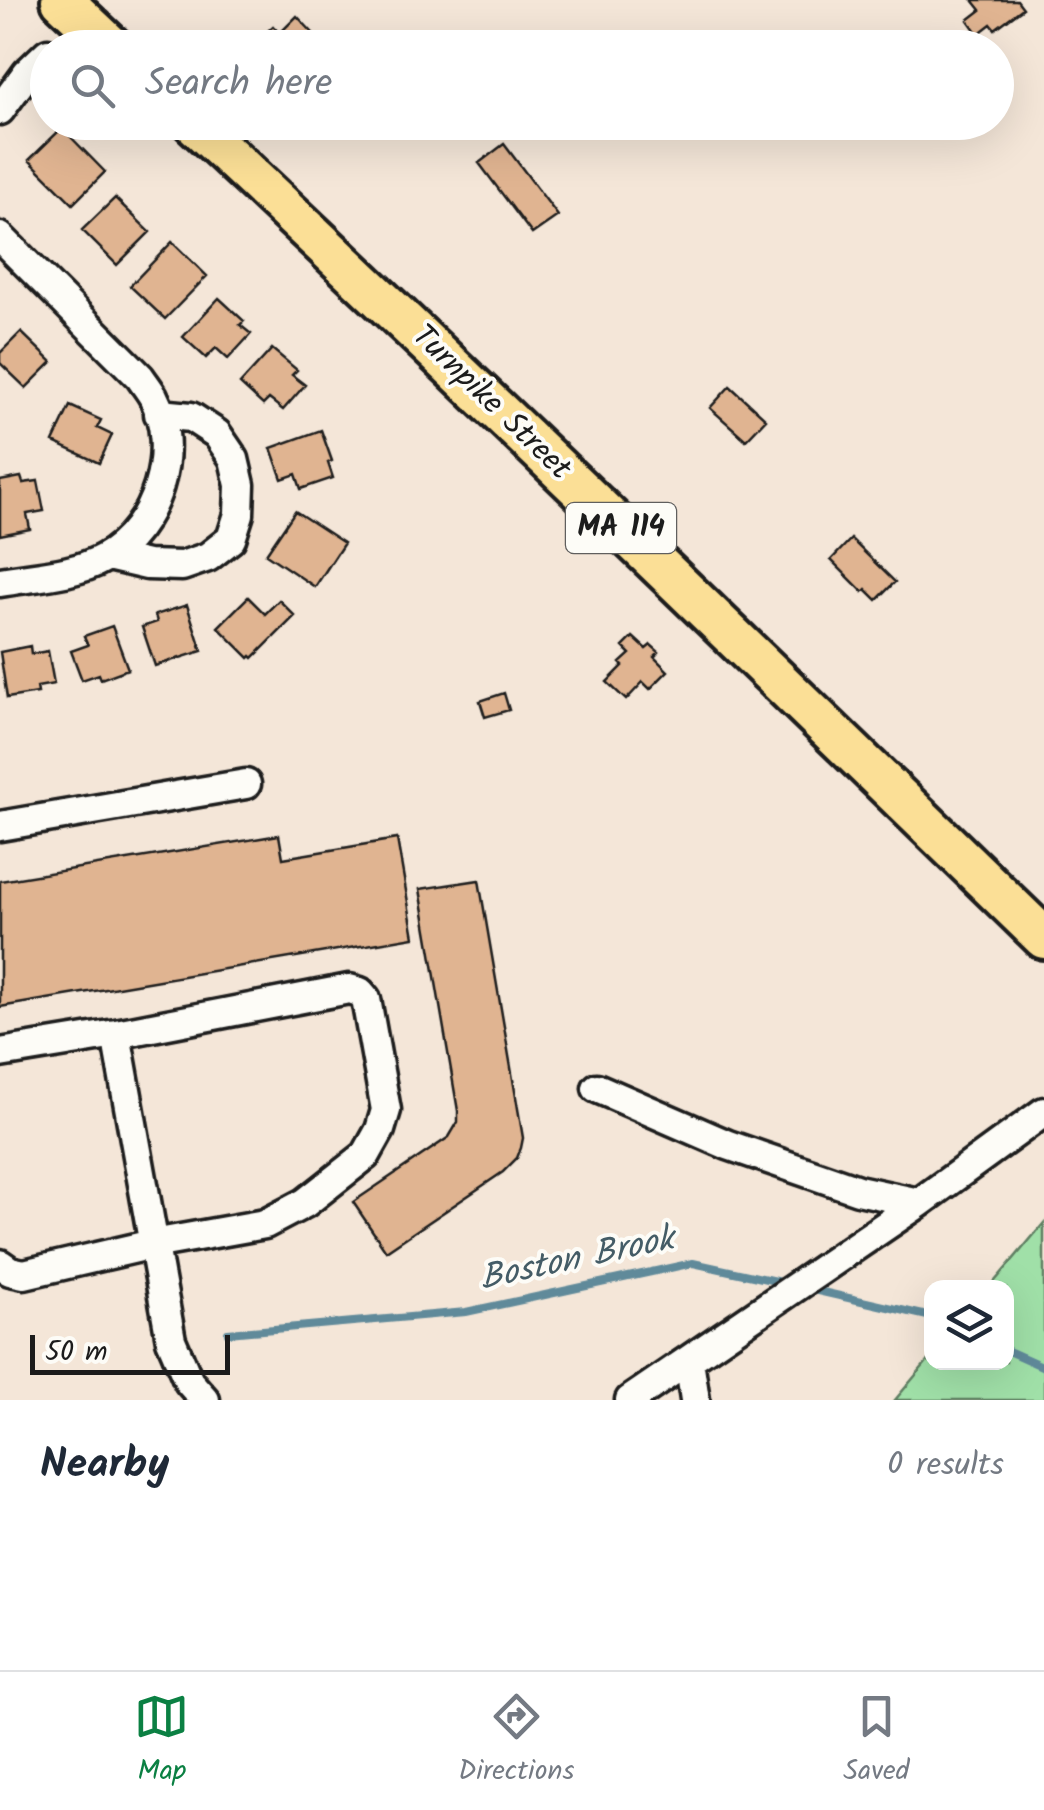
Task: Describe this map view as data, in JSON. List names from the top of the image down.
{
  "streets": {
    "highway": ["Turnpike Street", "MA 114"]
  },
  "water": ["Boston Brook"],
  "scale_bar": "50 m",
  "page": {
    "search": "Search here",
    "scale": "50 m",
    "heading": ["Nearby", "0 results"],
    "nav": ["Map", "Directions", "Saved"]
  }
}
